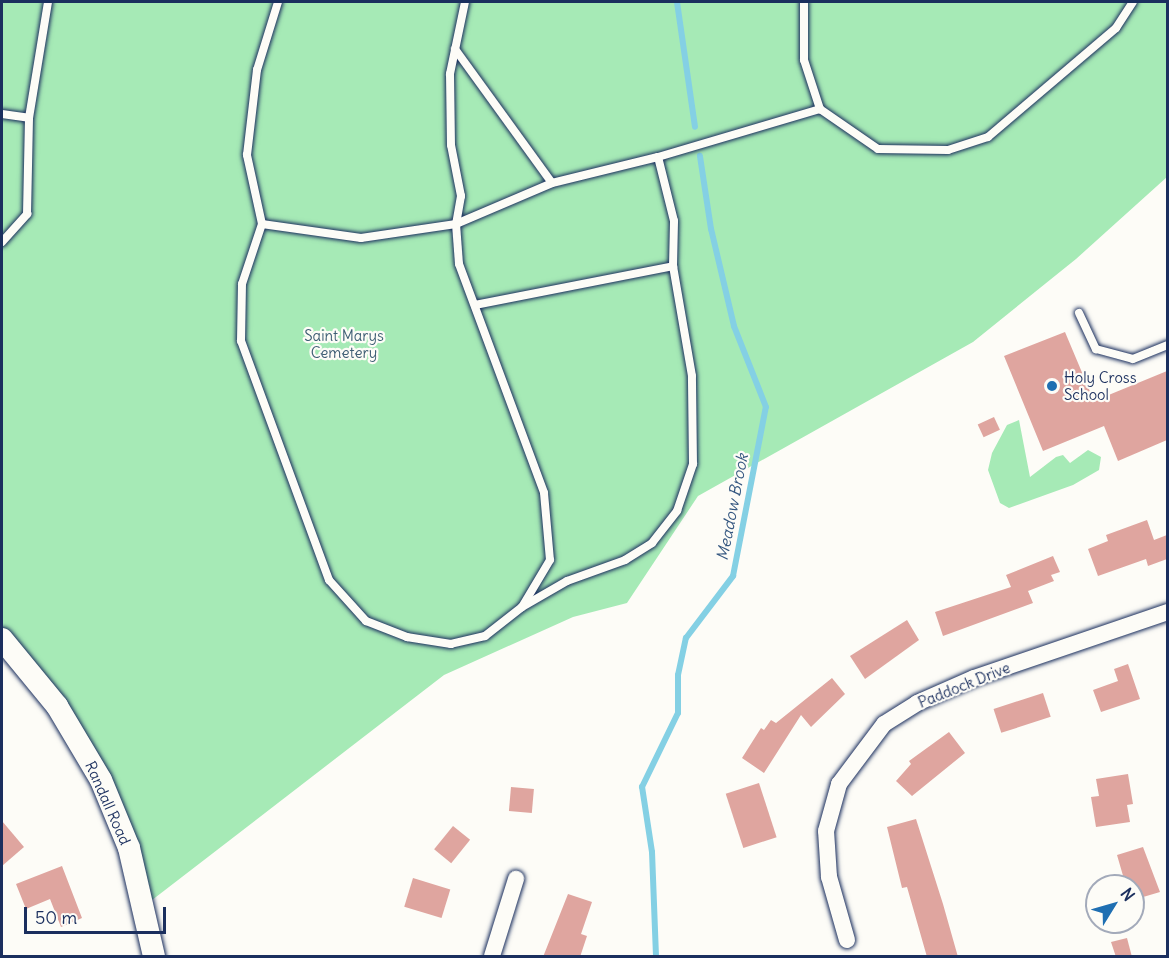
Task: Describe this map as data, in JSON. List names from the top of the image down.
{
  "streets": {
    "street": ["Paddock Drive", "Randall Road"]
  },
  "water": ["Meadow Brook"],
  "parks": ["Saint Marys Cemetery"],
  "places": ["Holy Cross School"],
  "scale_bar": "50 m",
  "north": "top right"
}
